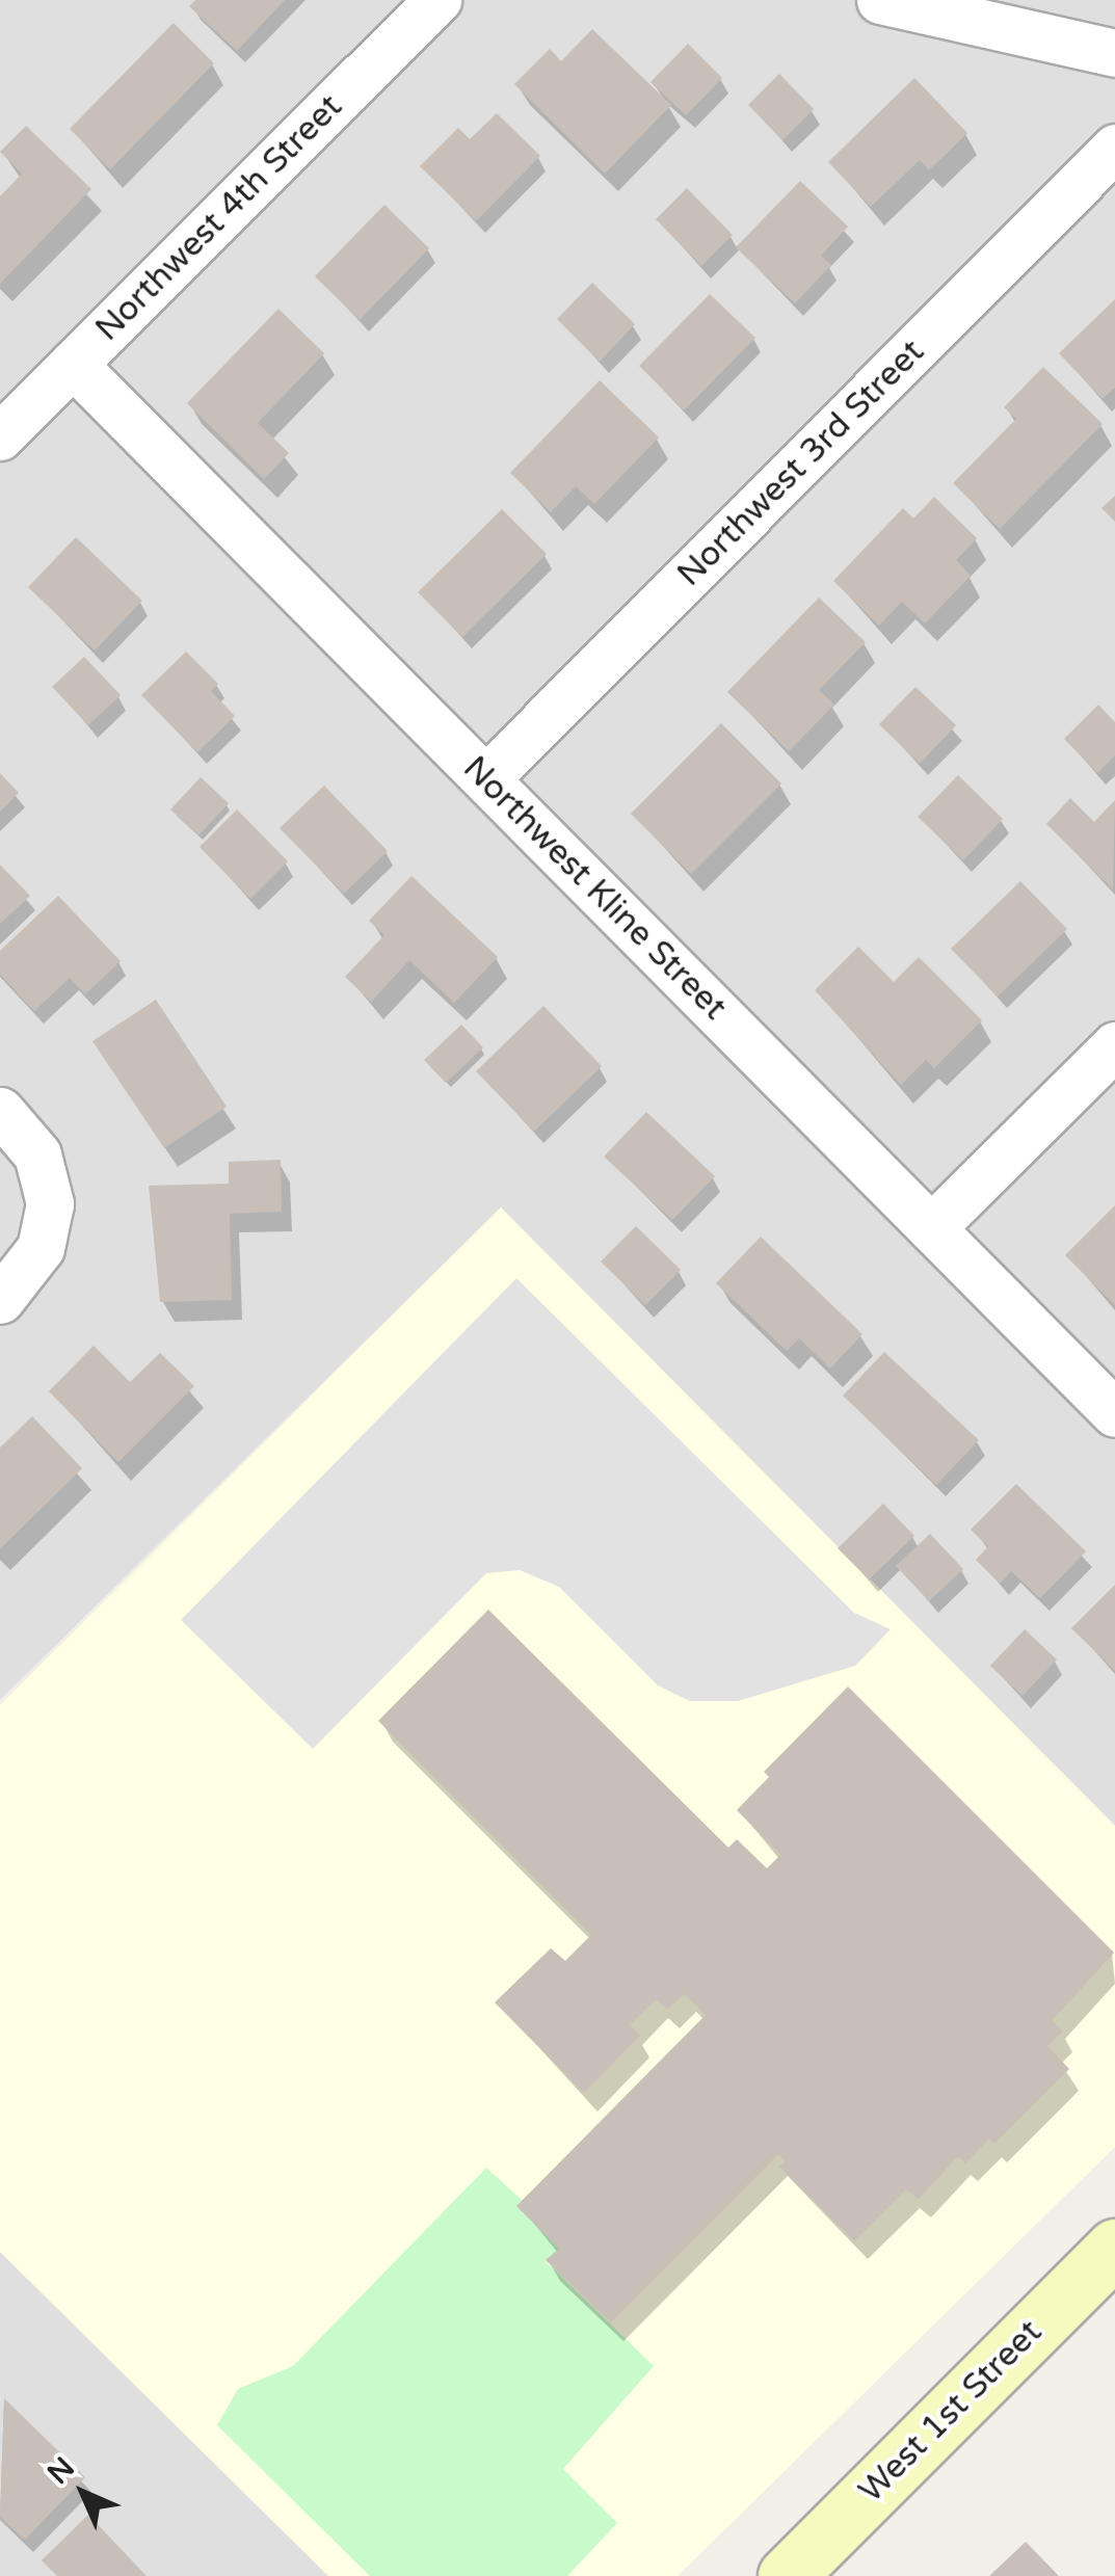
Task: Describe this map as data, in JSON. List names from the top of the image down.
{
  "streets": {
    "main road": ["West 1st Street"],
    "street": ["Northwest 4th Street", "Northwest 3rd Street", "Northwest Kline Street"]
  },
  "crossings": [
    ["Northwest 4th Street", "Northwest Kline Street"],
    ["Northwest 3rd Street", "Northwest Kline Street"]
  ],
  "north": "top left"
}
